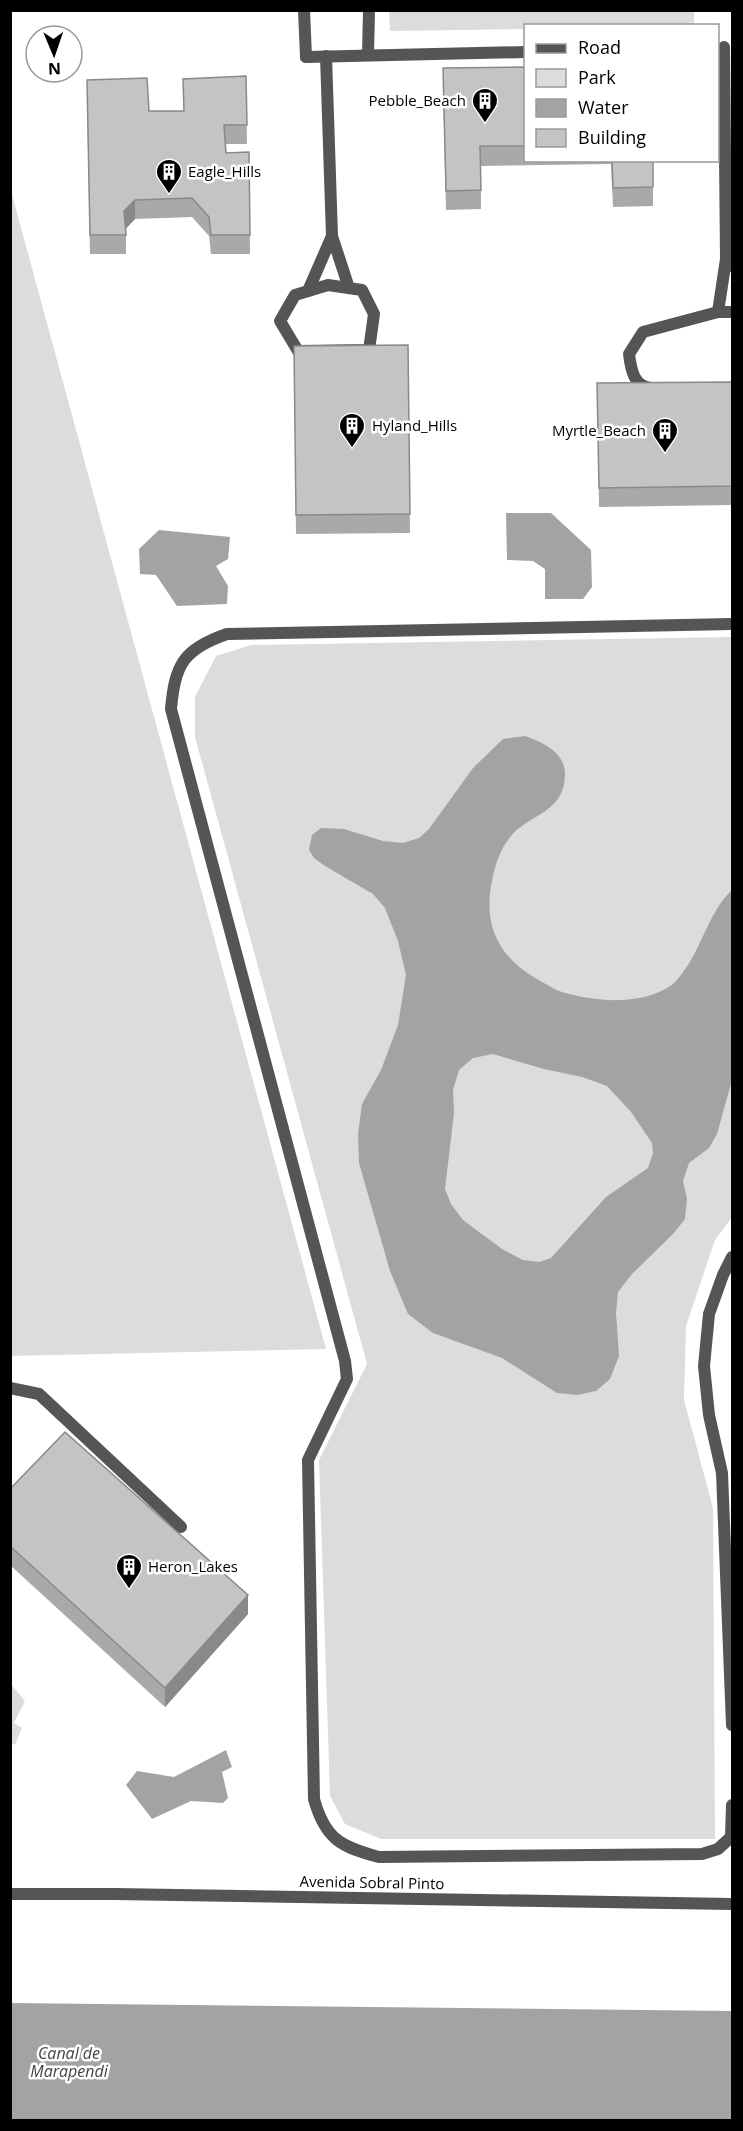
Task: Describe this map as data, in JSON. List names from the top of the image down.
{
  "streets": {
    "street": ["Avenida Sobral Pinto"]
  },
  "water": ["Canal de Marapendi"],
  "places": {
    "building": [
      "Pebble_Beach",
      "Eagle_Hills",
      "Hyland_Hills",
      "Myrtle_Beach",
      "Heron_Lakes"
    ]
  },
  "legend": [
    "Road",
    "Park",
    "Water",
    "Building"
  ],
  "north": "bottom"
}
